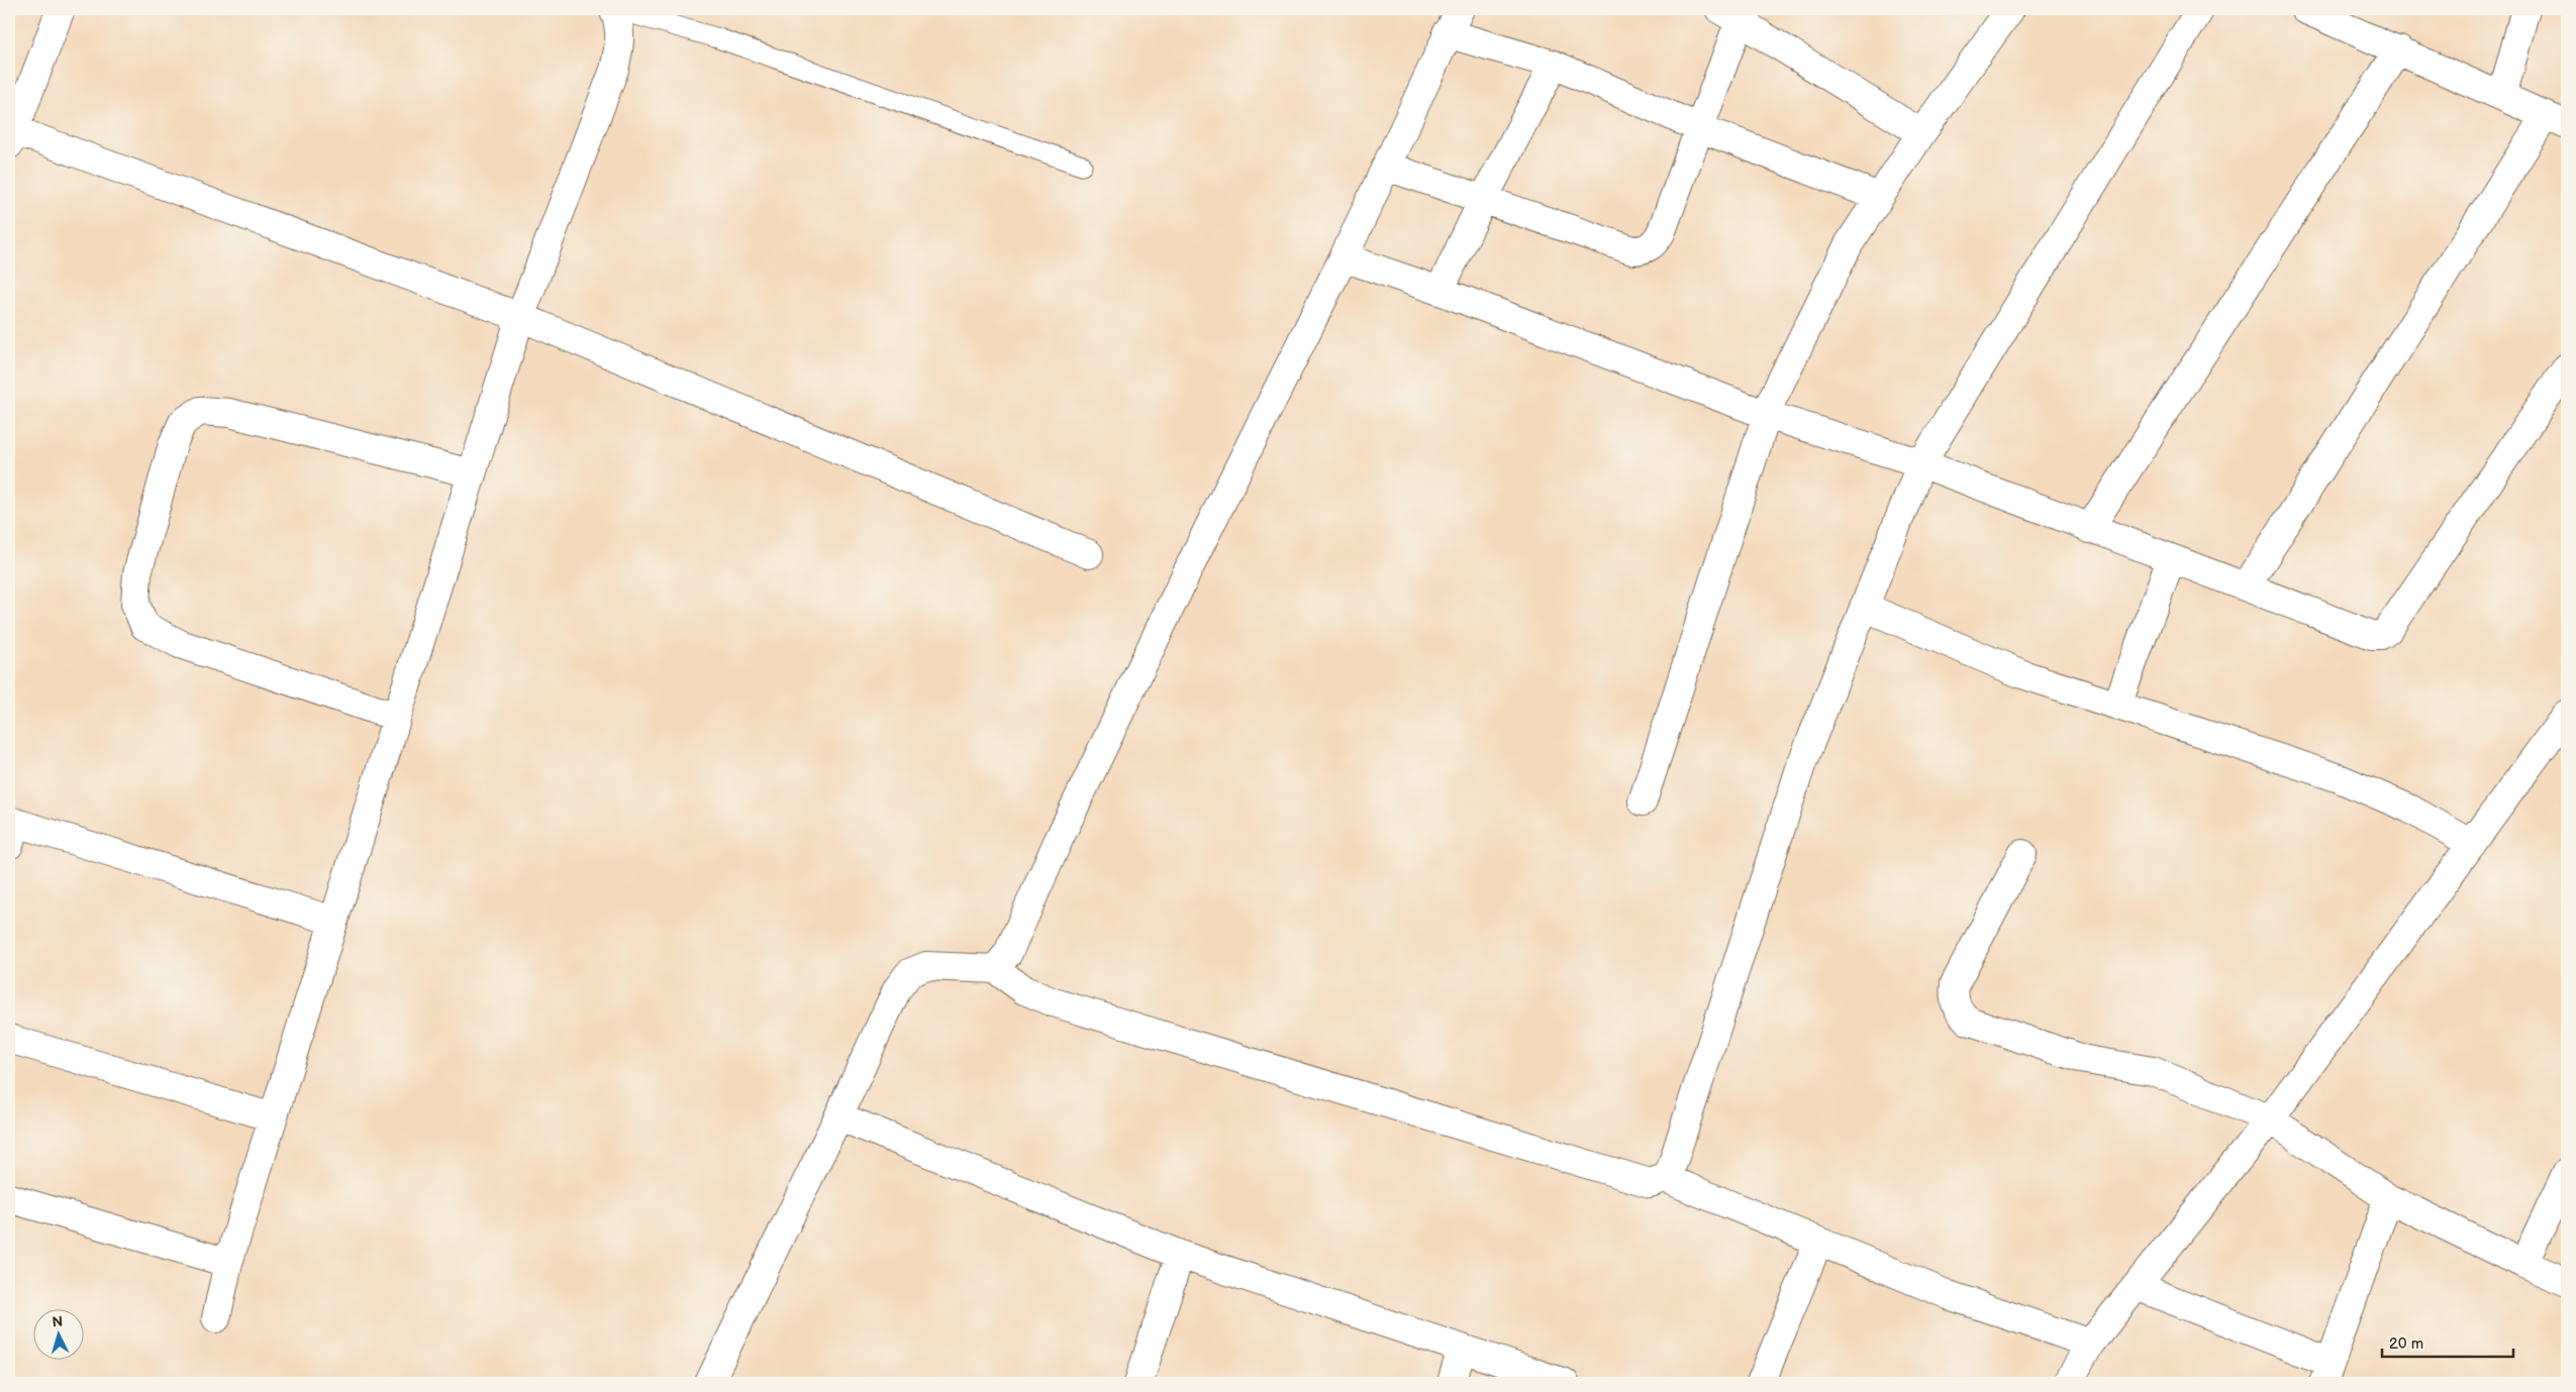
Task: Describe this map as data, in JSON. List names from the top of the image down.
{
  "scale_bar": "20 m",
  "north": "top"
}
